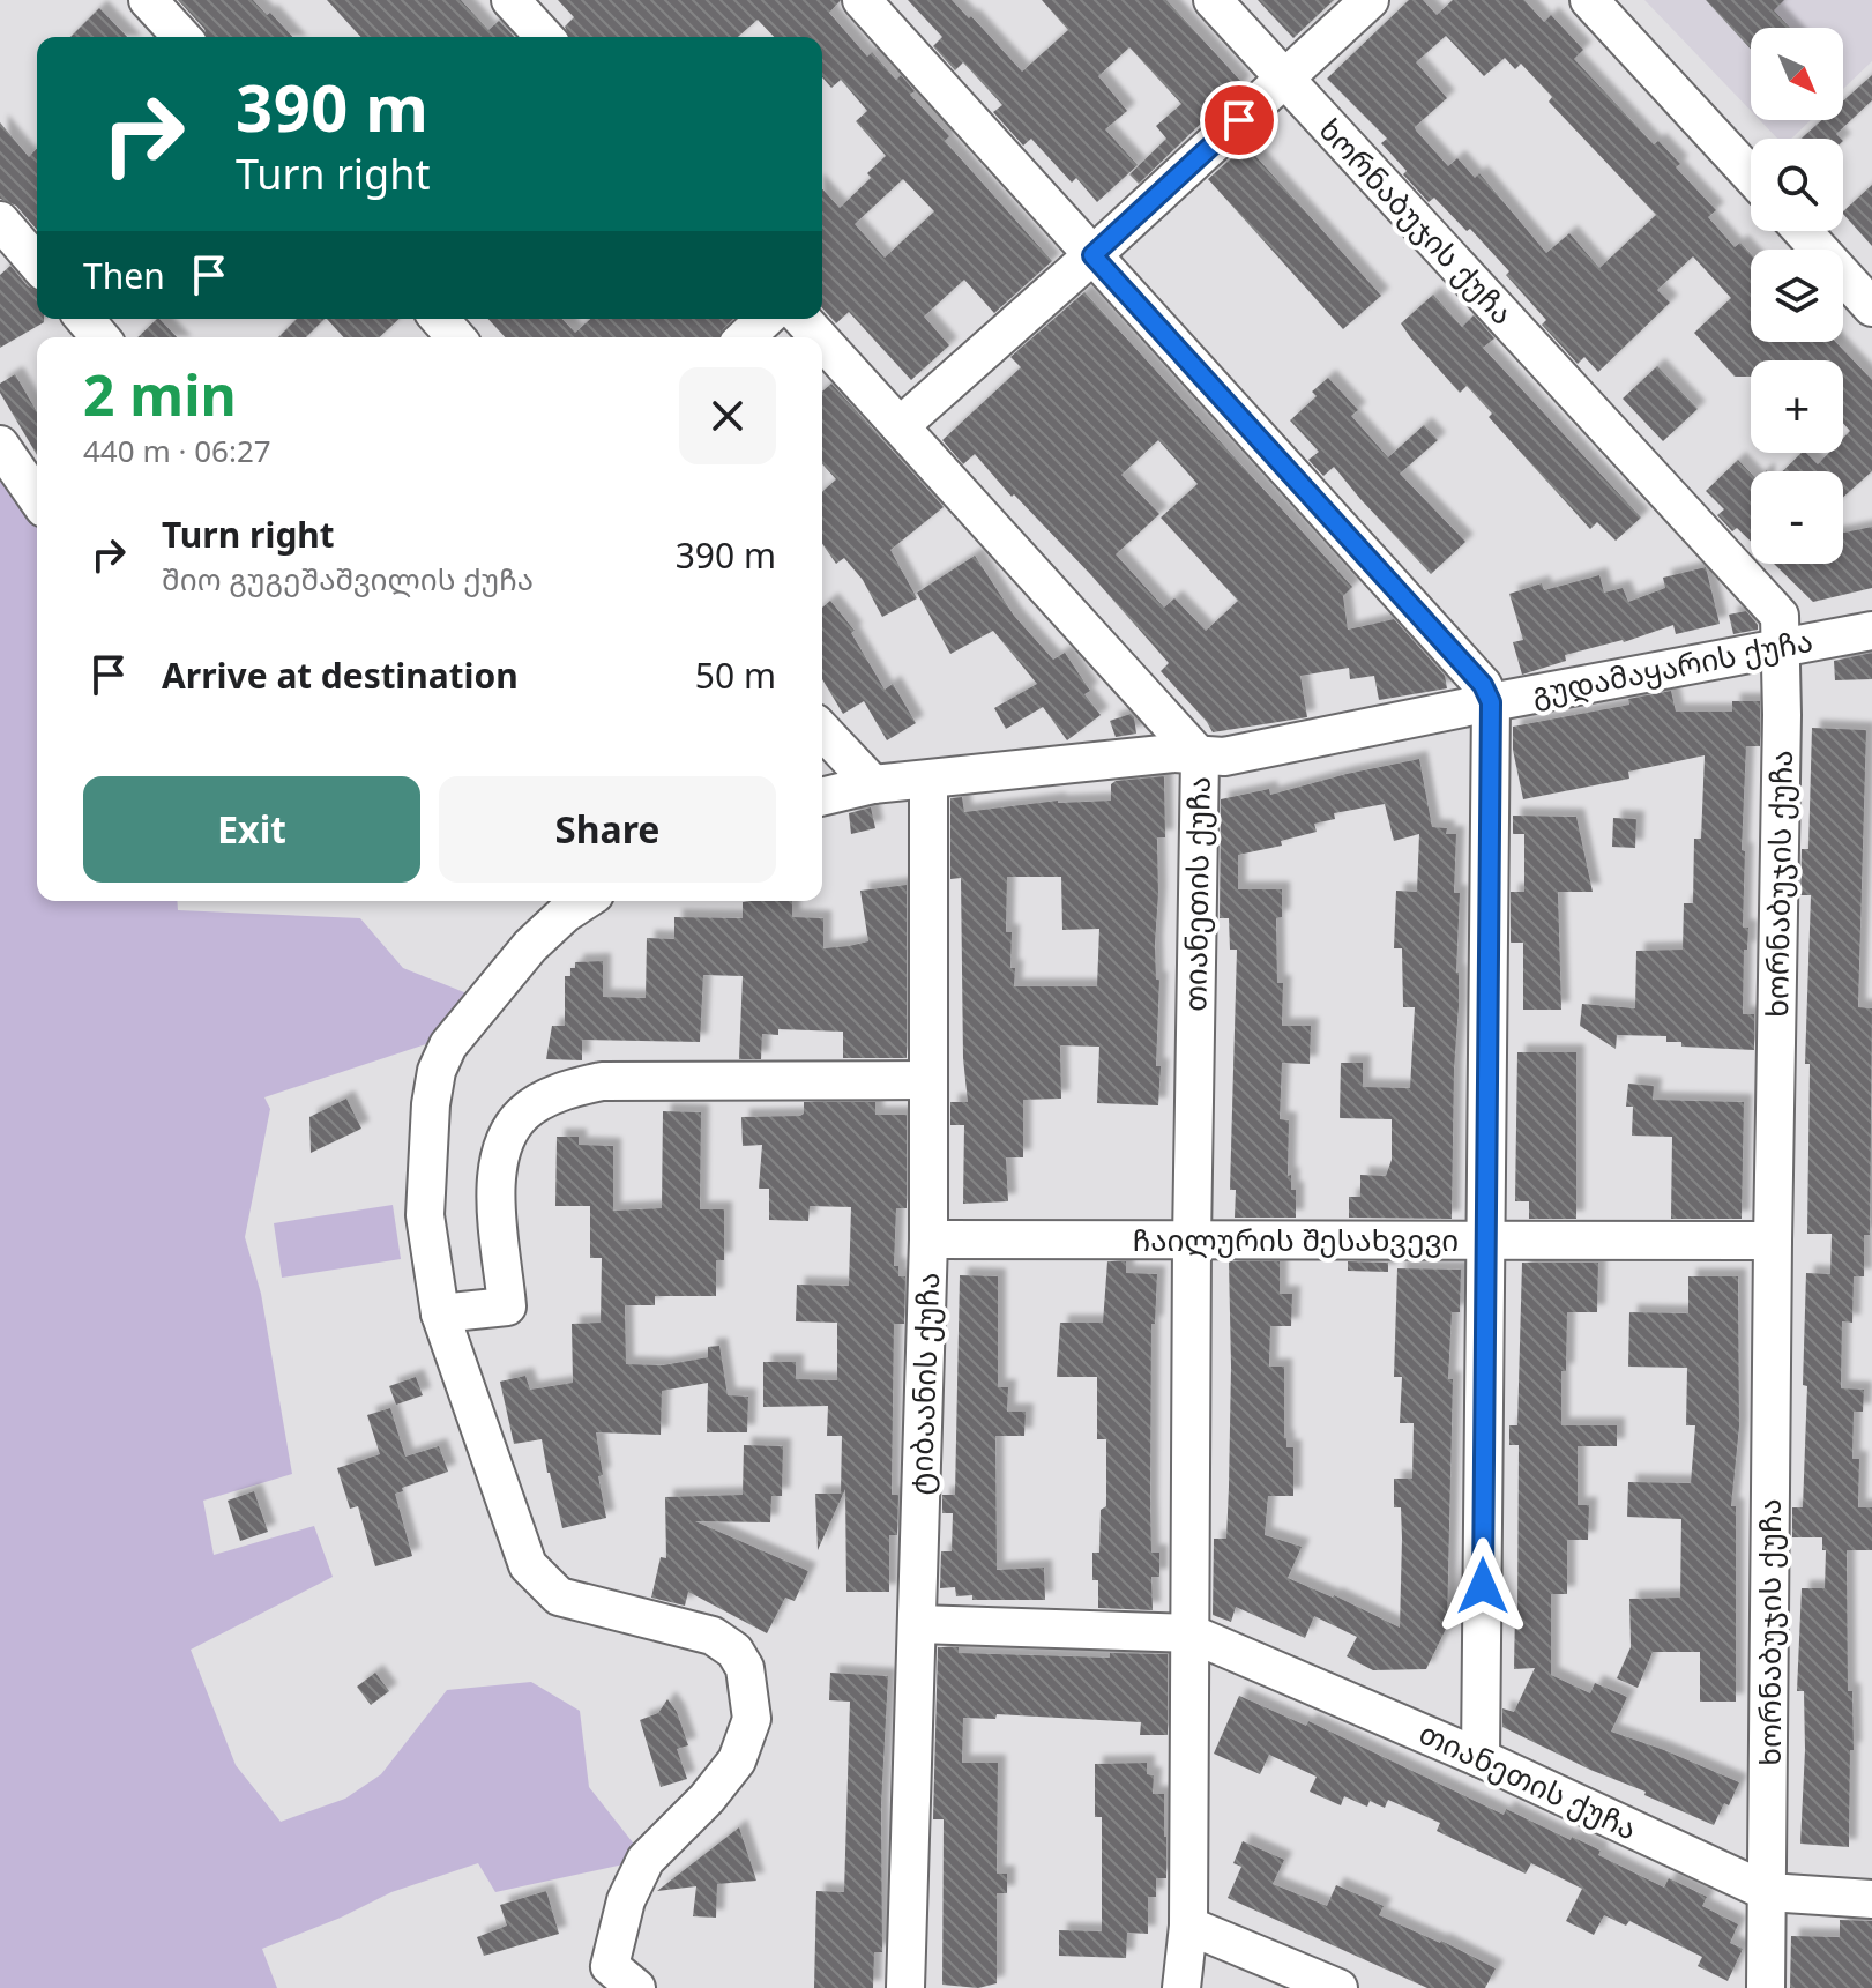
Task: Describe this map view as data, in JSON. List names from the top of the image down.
{
  "streets": {
    "street": [
      "ხორნაბუჯის ქუჩა",
      "გუდამაყარის ქუჩა",
      "თიანეთის ქუჩა",
      "ჩაილურის შესახვევი",
      "ტიბაანის ქუჩა"
    ]
  },
  "crossings": [
    ["ხორნაბუჯის ქუჩა", "გუდამაყარის ქუჩა"],
    ["ხორნაბუჯის ქუჩა", "თიანეთის ქუჩა"],
    ["ხორნაბუჯის ქუჩა", "ჩაილურის შესახვევი"],
    ["გუდამაყარის ქუჩა", "თიანეთის ქუჩა"],
    ["გუდამაყარის ქუჩა", "ტიბაანის ქუჩა"],
    ["თიანეთის ქუჩა", "ჩაილურის შესახვევი"],
    ["თიანეთის ქუჩა", "ტიბაანის ქუჩა"],
    ["ჩაილურის შესახვევი", "ტიბაანის ქუჩა"]
  ],
  "north": "bottom right",
  "page": {
    "map_buttons": ["+", "−"],
    "turn": ["390 m", "Turn right"],
    "then": "Then",
    "heading": ["2 min", "440 m · 06:27"],
    "list": [
      {
        "name": "Turn right",
        "note": "შიო გუგეშაშვილის ქუჩა",
        "value": "390 m"
      },
      {
        "name": "Arrive at destination",
        "value": "50 m"
      }
    ],
    "buttons": ["Exit", "Share"]
  }
}
